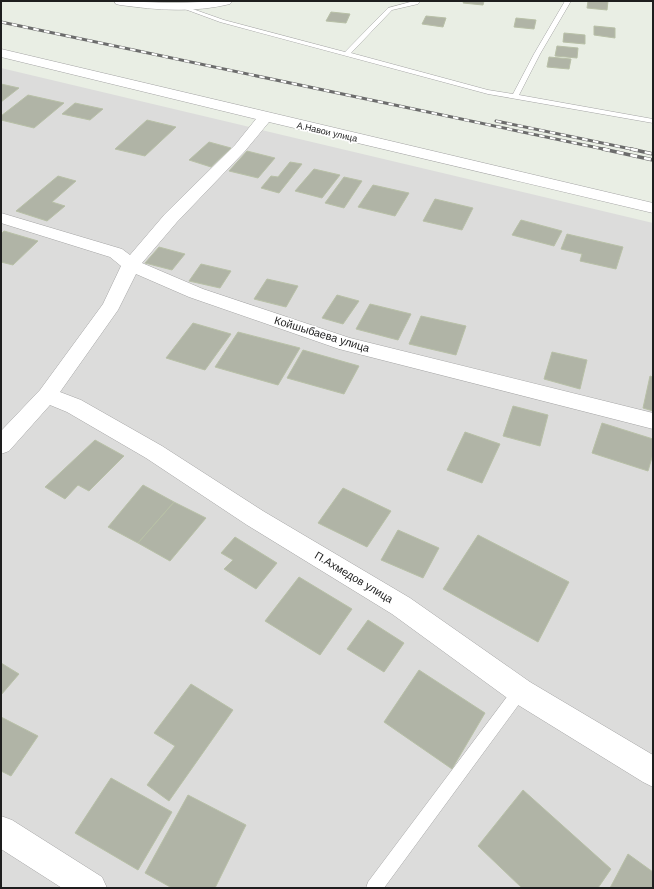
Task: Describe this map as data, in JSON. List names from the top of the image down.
{
  "streets": {
    "street": ["А.Навои улица", "Койшыбаева улица", "П.Ахмедов улица"]
  }
}
